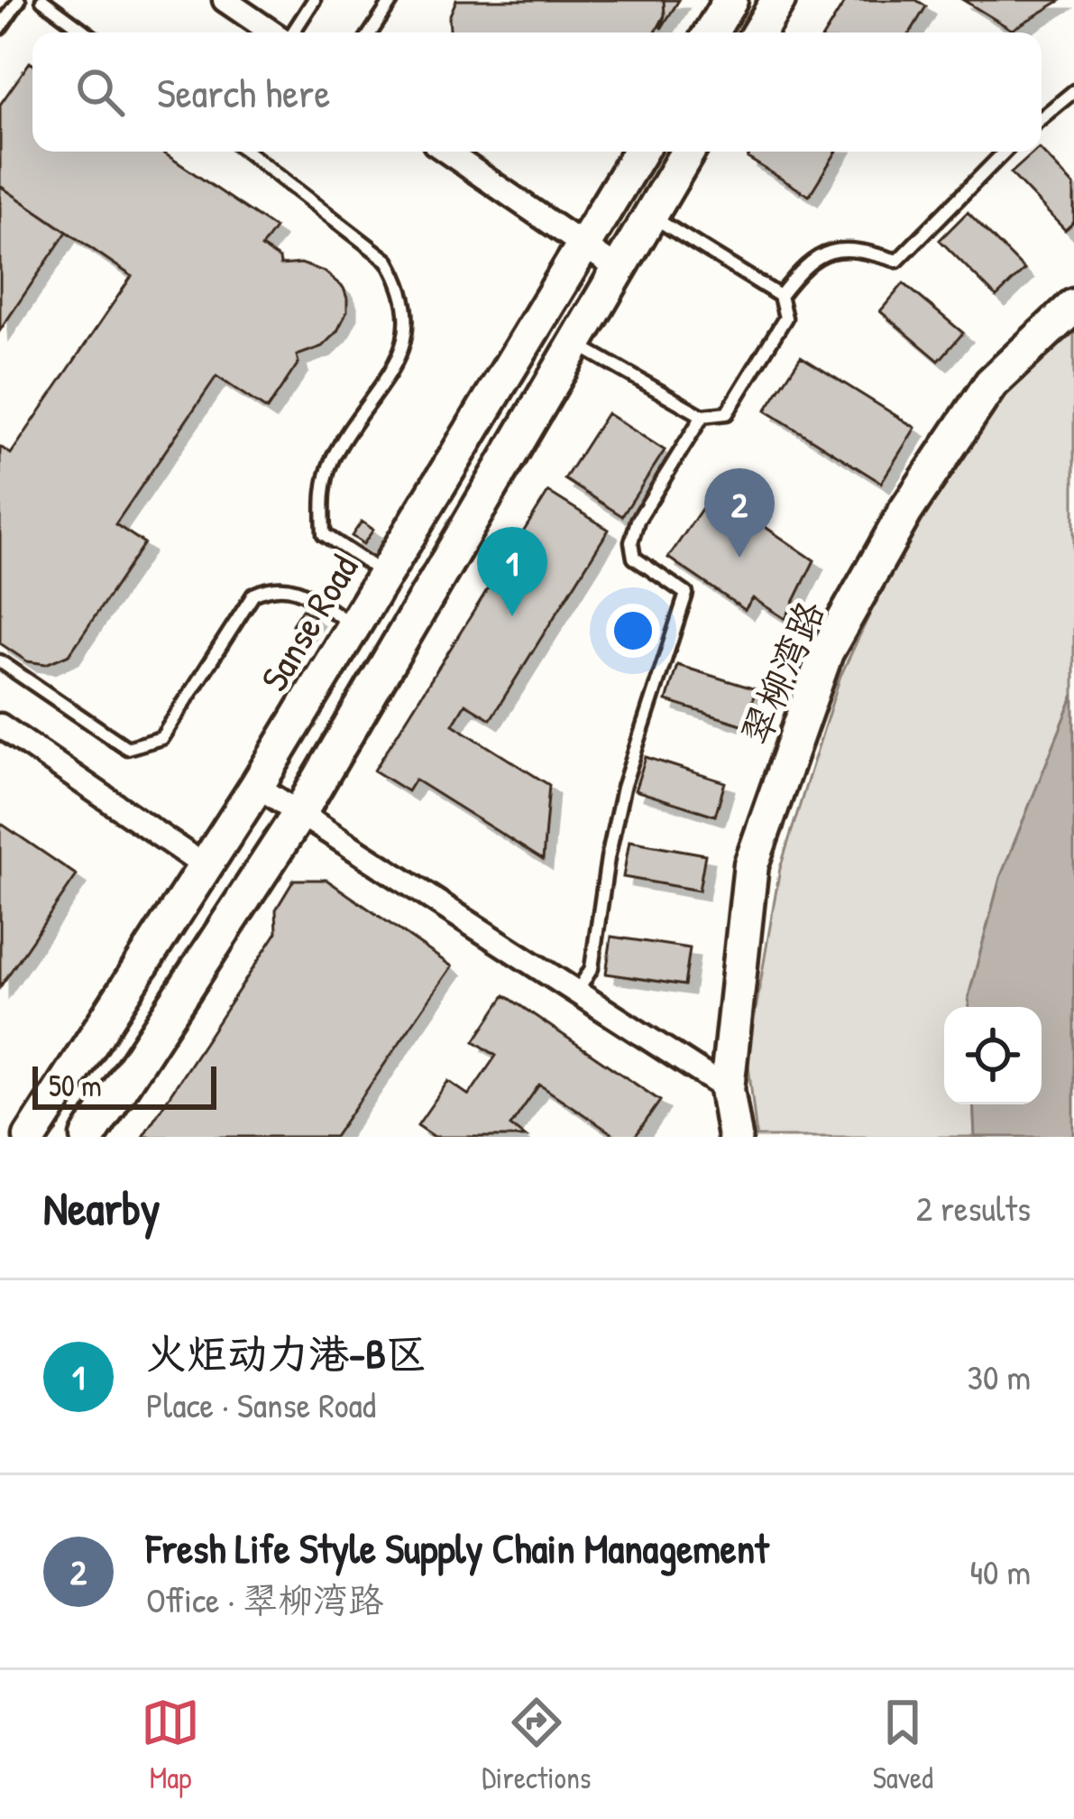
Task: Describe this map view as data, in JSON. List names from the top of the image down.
{
  "streets": {
    "street": ["Sanse Road", "翠柳湾路"]
  },
  "scale_bar": "50 m",
  "page": {
    "search": "Search here",
    "pins": ["2", "1"],
    "scale": "50 m",
    "heading": ["Nearby", "2 results"],
    "list": [
      {
        "mark": "1",
        "name": "火炬动力港-B区",
        "note": "Place · Sanse Road",
        "value": "30 m"
      },
      {
        "mark": "2",
        "name": "Fresh Life Style Supply Chain Management",
        "note": "Office · 翠柳湾路",
        "value": "40 m"
      }
    ],
    "nav": ["Map", "Directions", "Saved"]
  }
}
